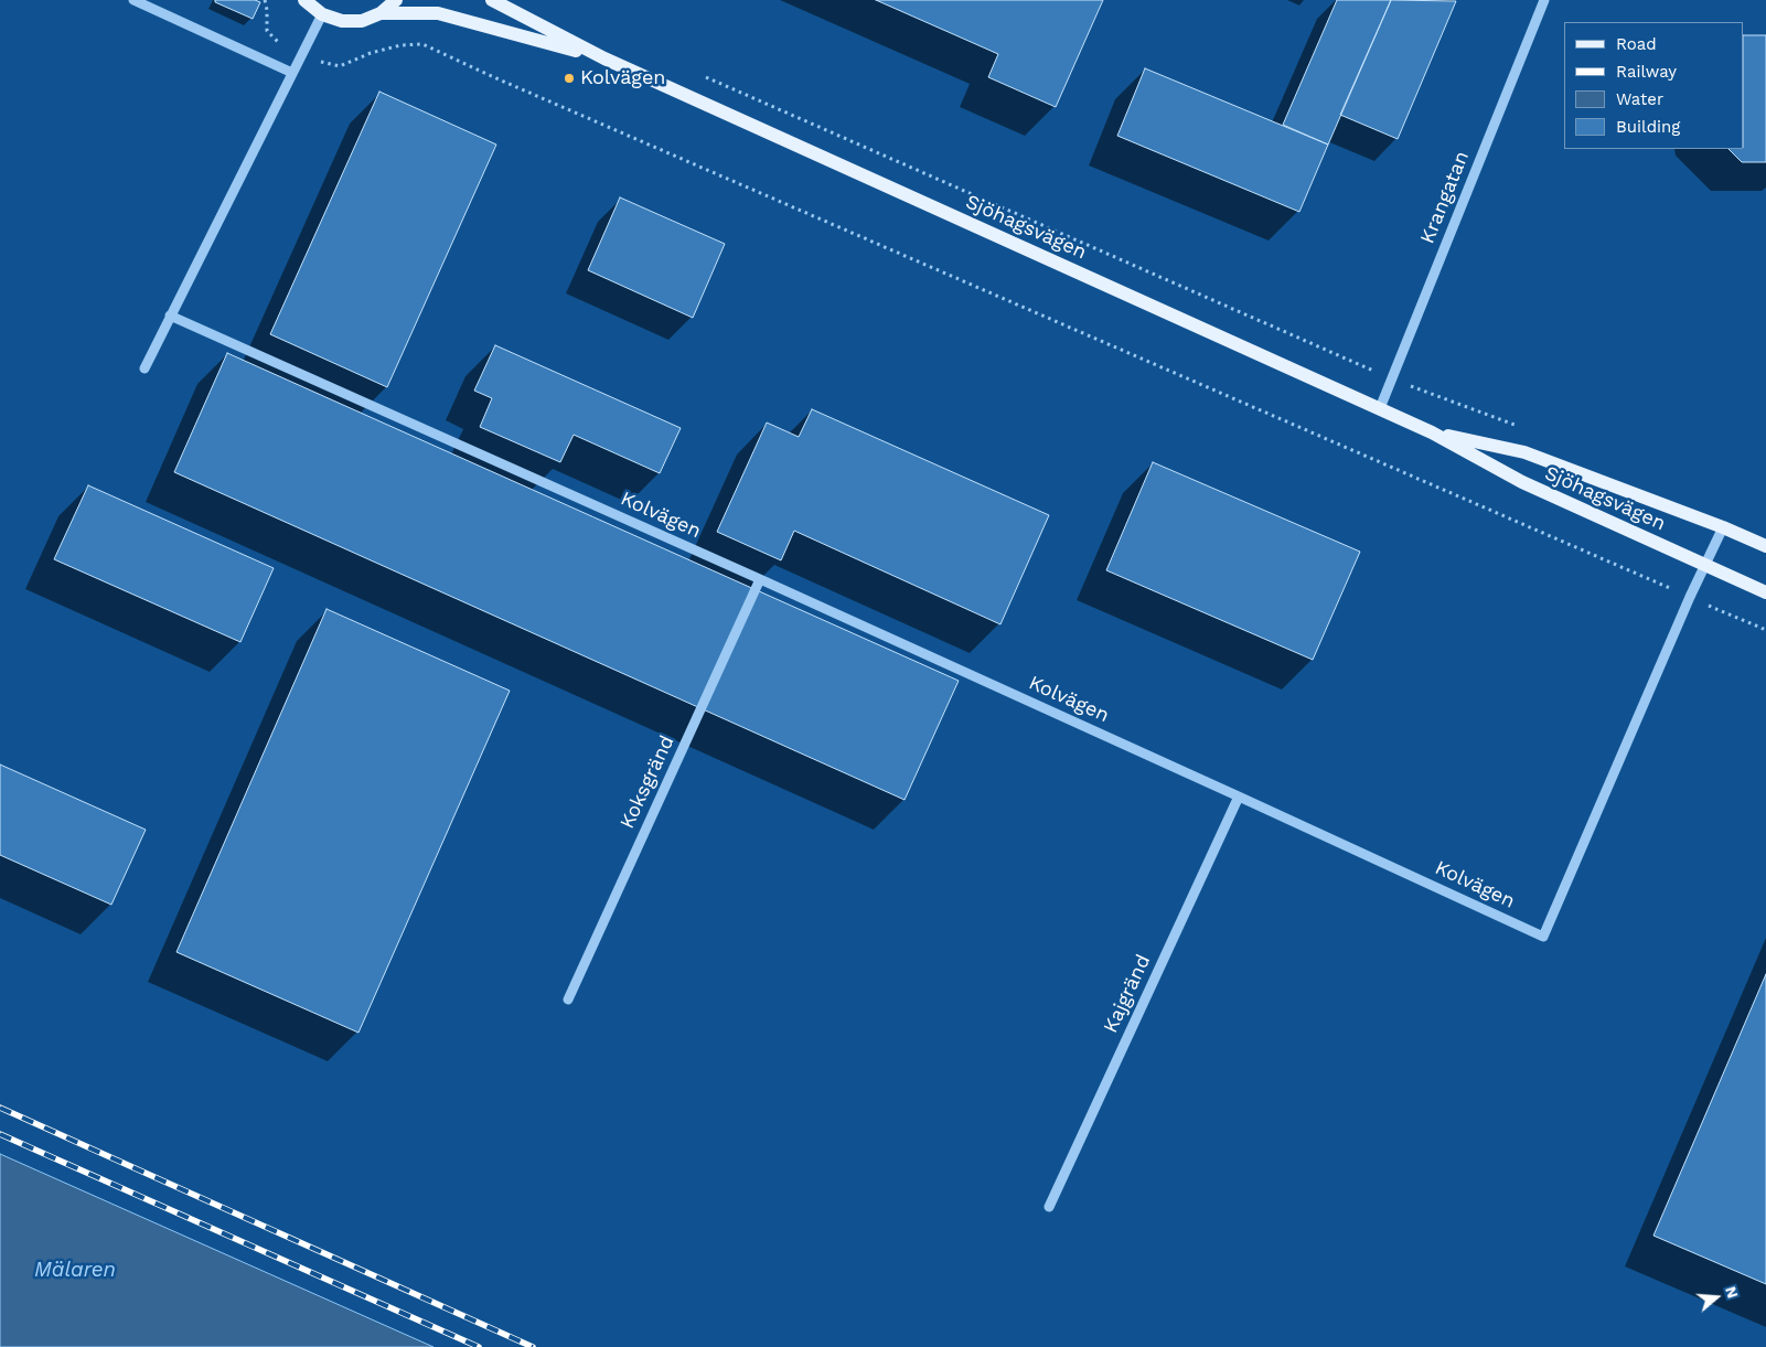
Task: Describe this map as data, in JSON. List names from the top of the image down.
{
  "streets": {
    "main road": ["Sjöhagsvägen"],
    "street": [
      "Krangatan",
      "Kolvägen",
      "Koksgränd",
      "Kajgränd"
    ]
  },
  "crossings": [
    ["Krangatan", "Sjöhagsvägen"],
    ["Sjöhagsvägen", "Kolvägen"],
    ["Kolvägen", "Koksgränd"],
    ["Kolvägen", "Kajgränd"]
  ],
  "water": ["Mälaren"],
  "places": ["Kolvägen"],
  "legend": [
    "Road",
    "Railway",
    "Water",
    "Building"
  ],
  "north": "right"
}
